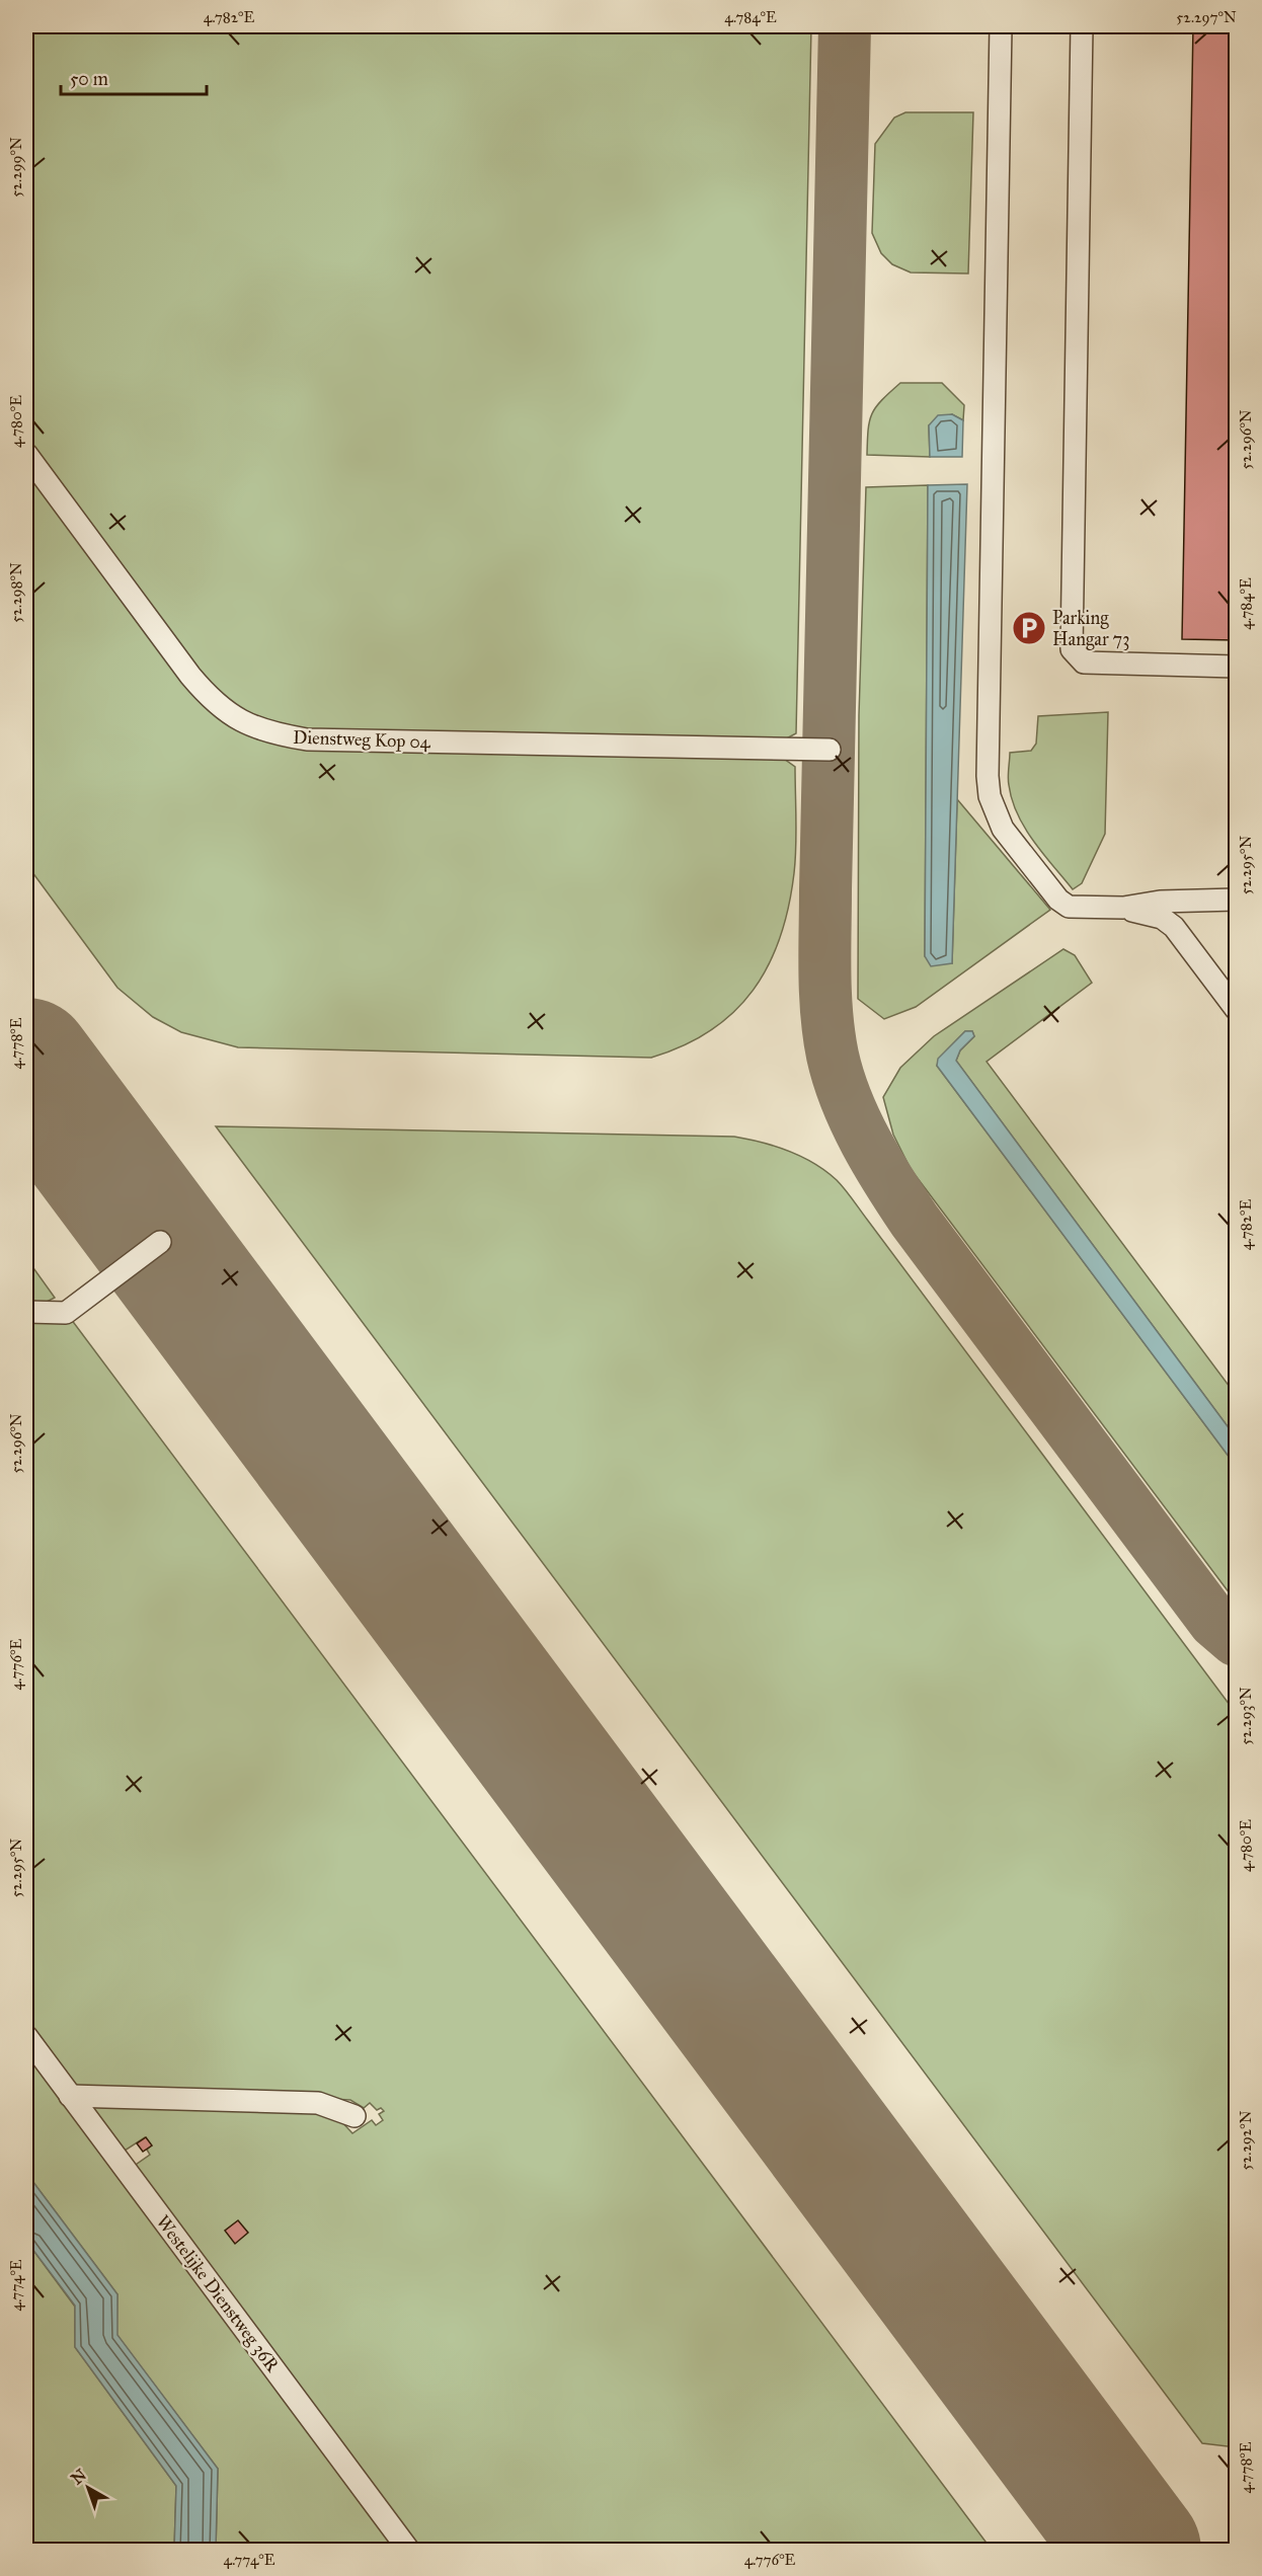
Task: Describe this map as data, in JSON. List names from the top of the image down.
{
  "streets": {
    "lane": ["Dienstweg Kop 04", "Westelijke Dienstweg 36R"]
  },
  "places": {
    "parking": ["Parking Hangar 73"]
  },
  "scale_bar": "50 m",
  "north": "top left",
  "coordinates": [
    "4.782°E",
    "4.784°E",
    "52.297°N",
    "52.299°N",
    "4.780°E",
    "52.296°N",
    "52.298°N",
    "52.295°N",
    "4.778°E",
    "4.776°E",
    "52.293°N",
    "52.292°N",
    "4.774°E"
  ]
}
